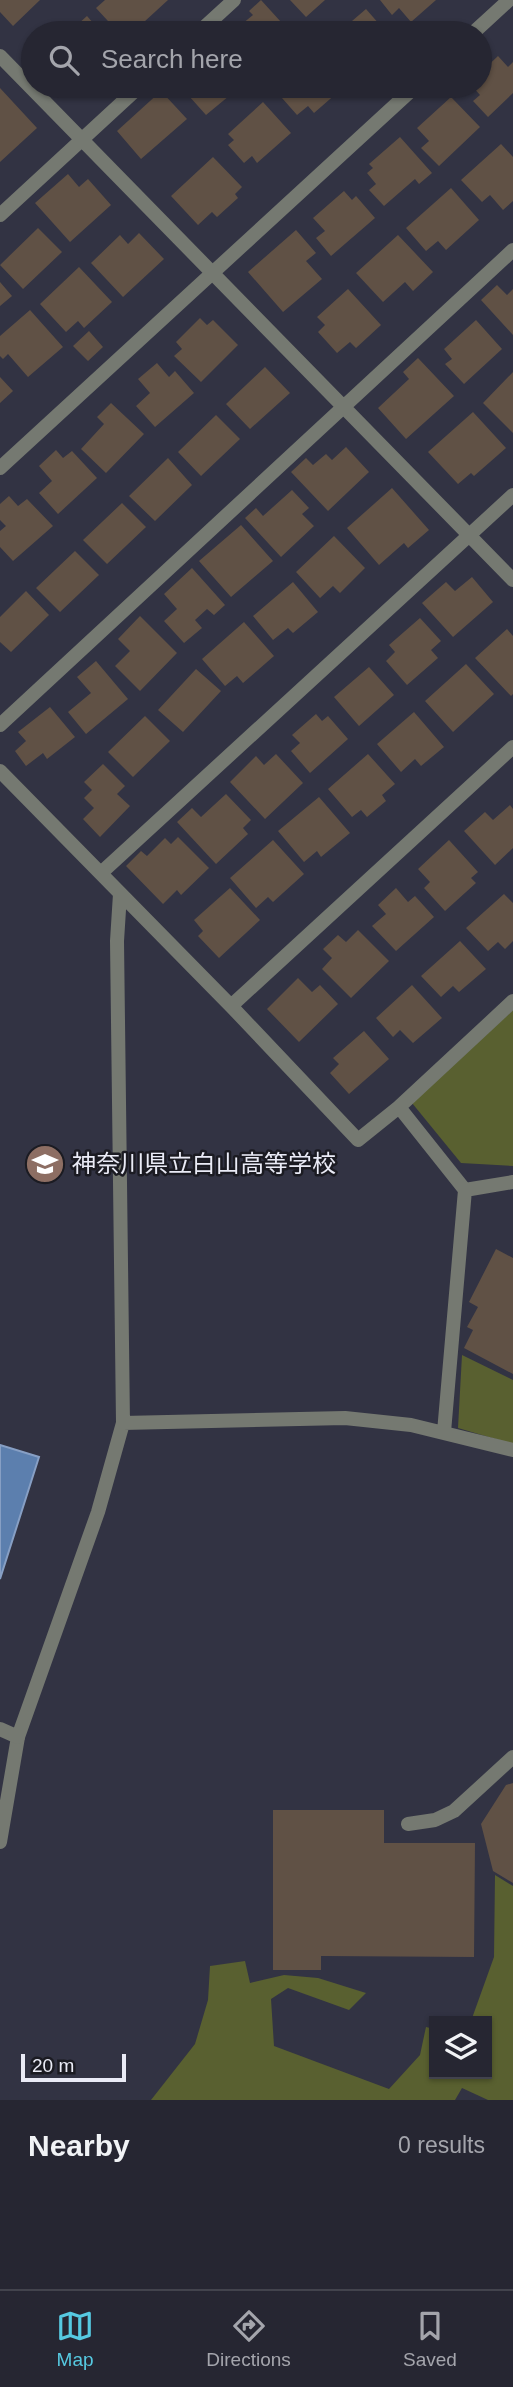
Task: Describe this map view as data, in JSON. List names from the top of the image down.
{
  "places": {
    "school or university": ["神奈川県立白山高等学校"]
  },
  "scale_bar": "20 m",
  "page": {
    "search": "Search here",
    "scale": "20 m",
    "heading": ["Nearby", "0 results"],
    "nav": ["Map", "Directions", "Saved"]
  }
}
